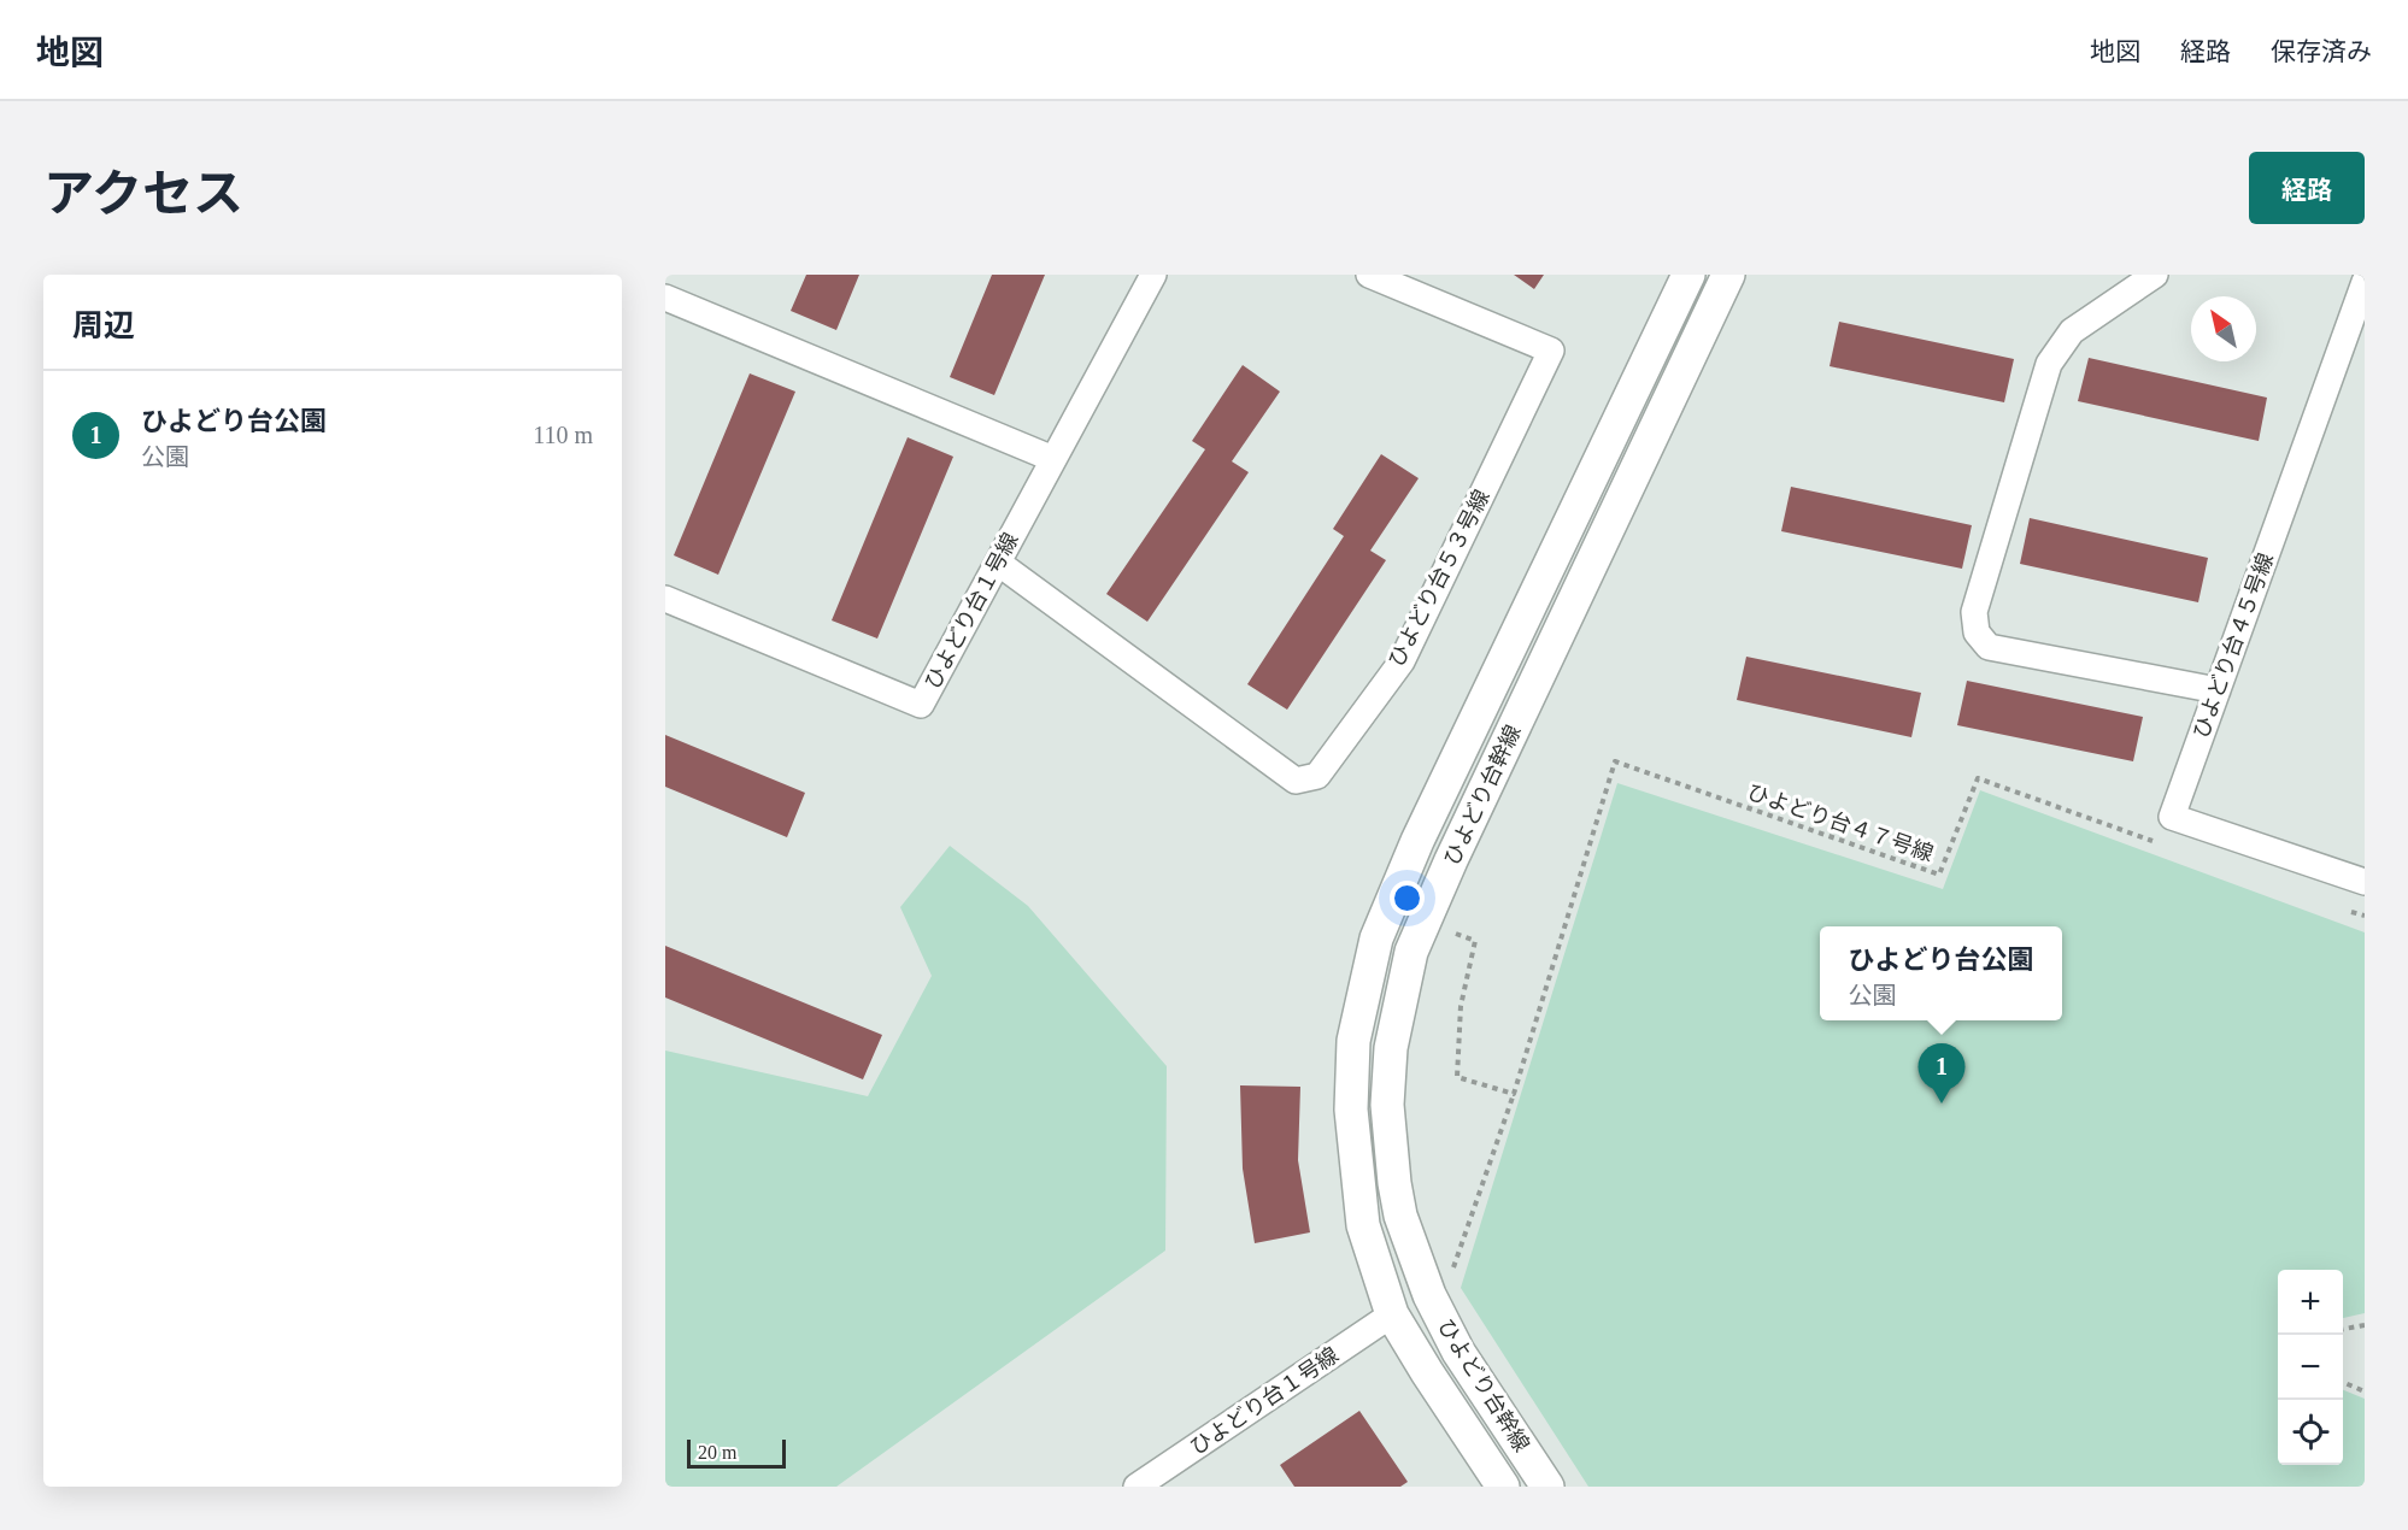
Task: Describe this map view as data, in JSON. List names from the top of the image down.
{
  "streets": {
    "street": [
      "ひよどり台５３号線",
      "ひよどり台１号線",
      "ひよどり台４５号線",
      "ひよどり台幹線"
    ],
    "path": ["ひよどり台４７号線"]
  },
  "crossings": [
    ["ひよどり台５３号線", "ひよどり台１号線"],
    ["ひよどり台１号線", "ひよどり台幹線"]
  ],
  "scale_bar": "20 m",
  "north": "top left",
  "page": {
    "header": "地図",
    "nav": ["地図", "経路", "保存済み"],
    "title": "アクセス",
    "buttons": "経路",
    "heading": "周辺",
    "list": [
      {
        "mark": "1",
        "name": "ひよどり台公園",
        "note": "公園",
        "value": "110 m"
      }
    ],
    "popup": ["ひよどり台公園", "公園"],
    "pins": "1",
    "map_buttons": ["+", "−"],
    "scale": "20 m"
  }
}
